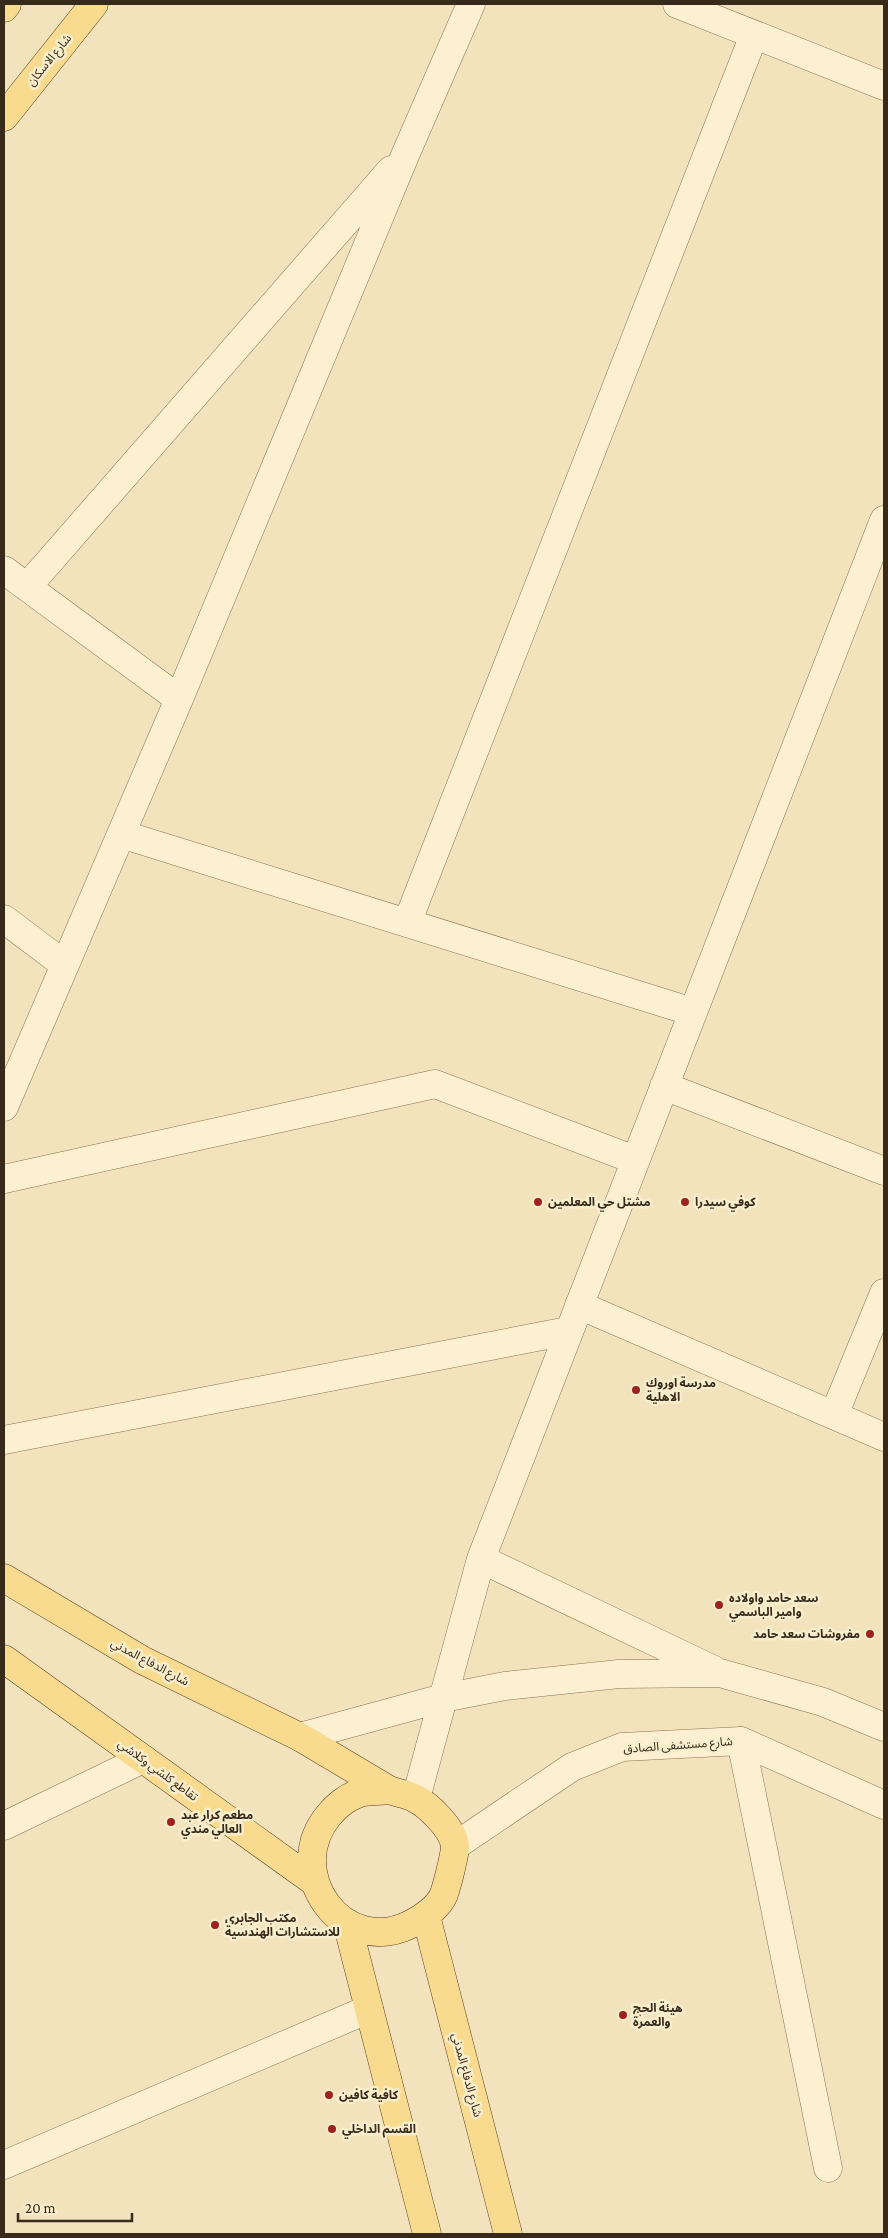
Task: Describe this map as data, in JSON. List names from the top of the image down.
{
  "streets": {
    "main road": ["شارع الاسكان", "شارع الدفاع المدني", "تقاطع كلشي وكلاشي"],
    "street": ["شارع مستشفى الصادق"]
  },
  "crossings": [
    ["شارع الدفاع المدني", "شارع مستشفى الصادق"],
    ["شارع الدفاع المدني", "تقاطع كلشي وكلاشي"],
    ["شارع مستشفى الصادق", "تقاطع كلشي وكلاشي"]
  ],
  "places": [
    "مشتل حي المعلمين",
    "كوفي سيدرا",
    "مدرسة اوروك الاهلية",
    "سعد حامد واولاده وامير الباسمي",
    "مفروشات سعد حامد",
    "مطعم كرار عبد العالي مندي",
    "مكتب الجابري للاستشارات الهندسية",
    "هيئة الحج والعمرة",
    "كافية كافين",
    "القسم الداخلي"
  ],
  "scale_bar": "20 m"
}
